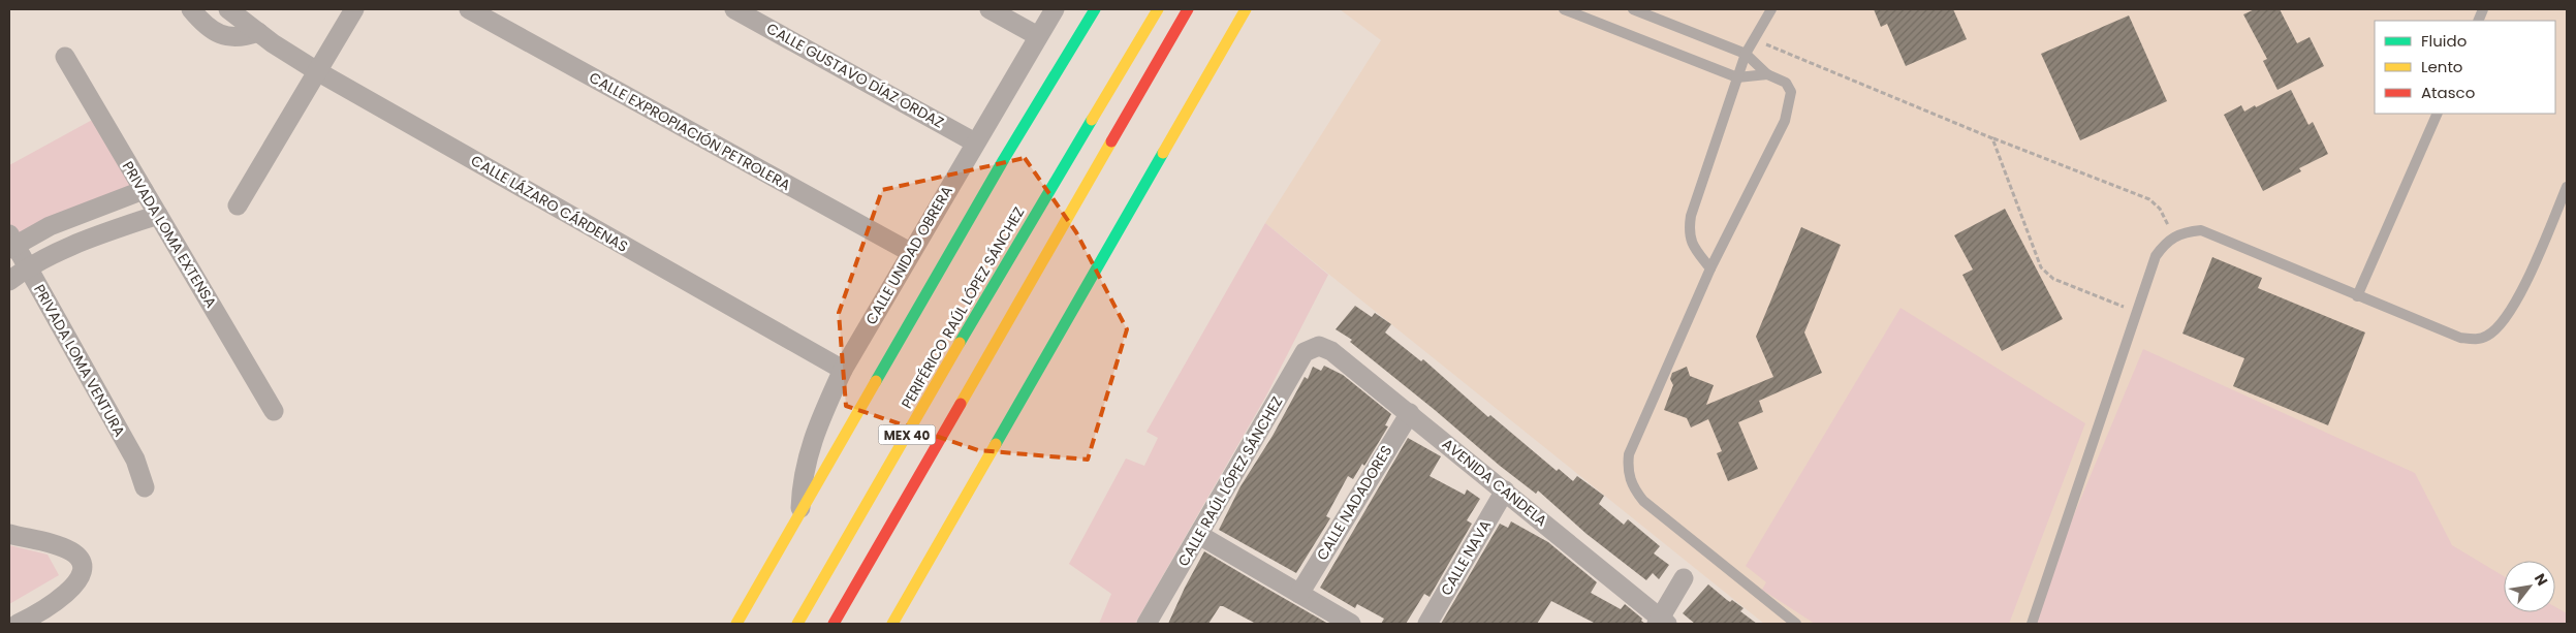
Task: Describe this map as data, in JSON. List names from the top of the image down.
{
  "streets": {
    "main road": ["PERIFÉRICO RAÚL LÓPEZ SÁNCHEZ", "MEX 40"],
    "street": [
      "CALLE GUSTAVO DÍAZ ORDAZ",
      "CALLE EXPROPIACIÓN PETROLERA",
      "CALLE LÁZARO CÁRDENAS",
      "PRIVADA LOMA EXTENSA",
      "CALLE UNIDAD OBRERA",
      "PRIVADA LOMA VENTURA",
      "CALLE RAÚL LÓPEZ SÁNCHEZ",
      "AVENIDA CANDELA",
      "CALLE NADADORES",
      "CALLE NAVA"
    ]
  },
  "crossings": [
    ["CALLE GUSTAVO DÍAZ ORDAZ", "CALLE UNIDAD OBRERA"],
    ["CALLE EXPROPIACIÓN PETROLERA", "CALLE UNIDAD OBRERA"],
    ["CALLE LÁZARO CÁRDENAS", "CALLE UNIDAD OBRERA"],
    ["CALLE RAÚL LÓPEZ SÁNCHEZ", "AVENIDA CANDELA"],
    ["AVENIDA CANDELA", "CALLE NADADORES"],
    ["AVENIDA CANDELA", "CALLE NAVA"]
  ],
  "legend": ["Fluido", "Lento", "Atasco"],
  "north": "top right"
}
